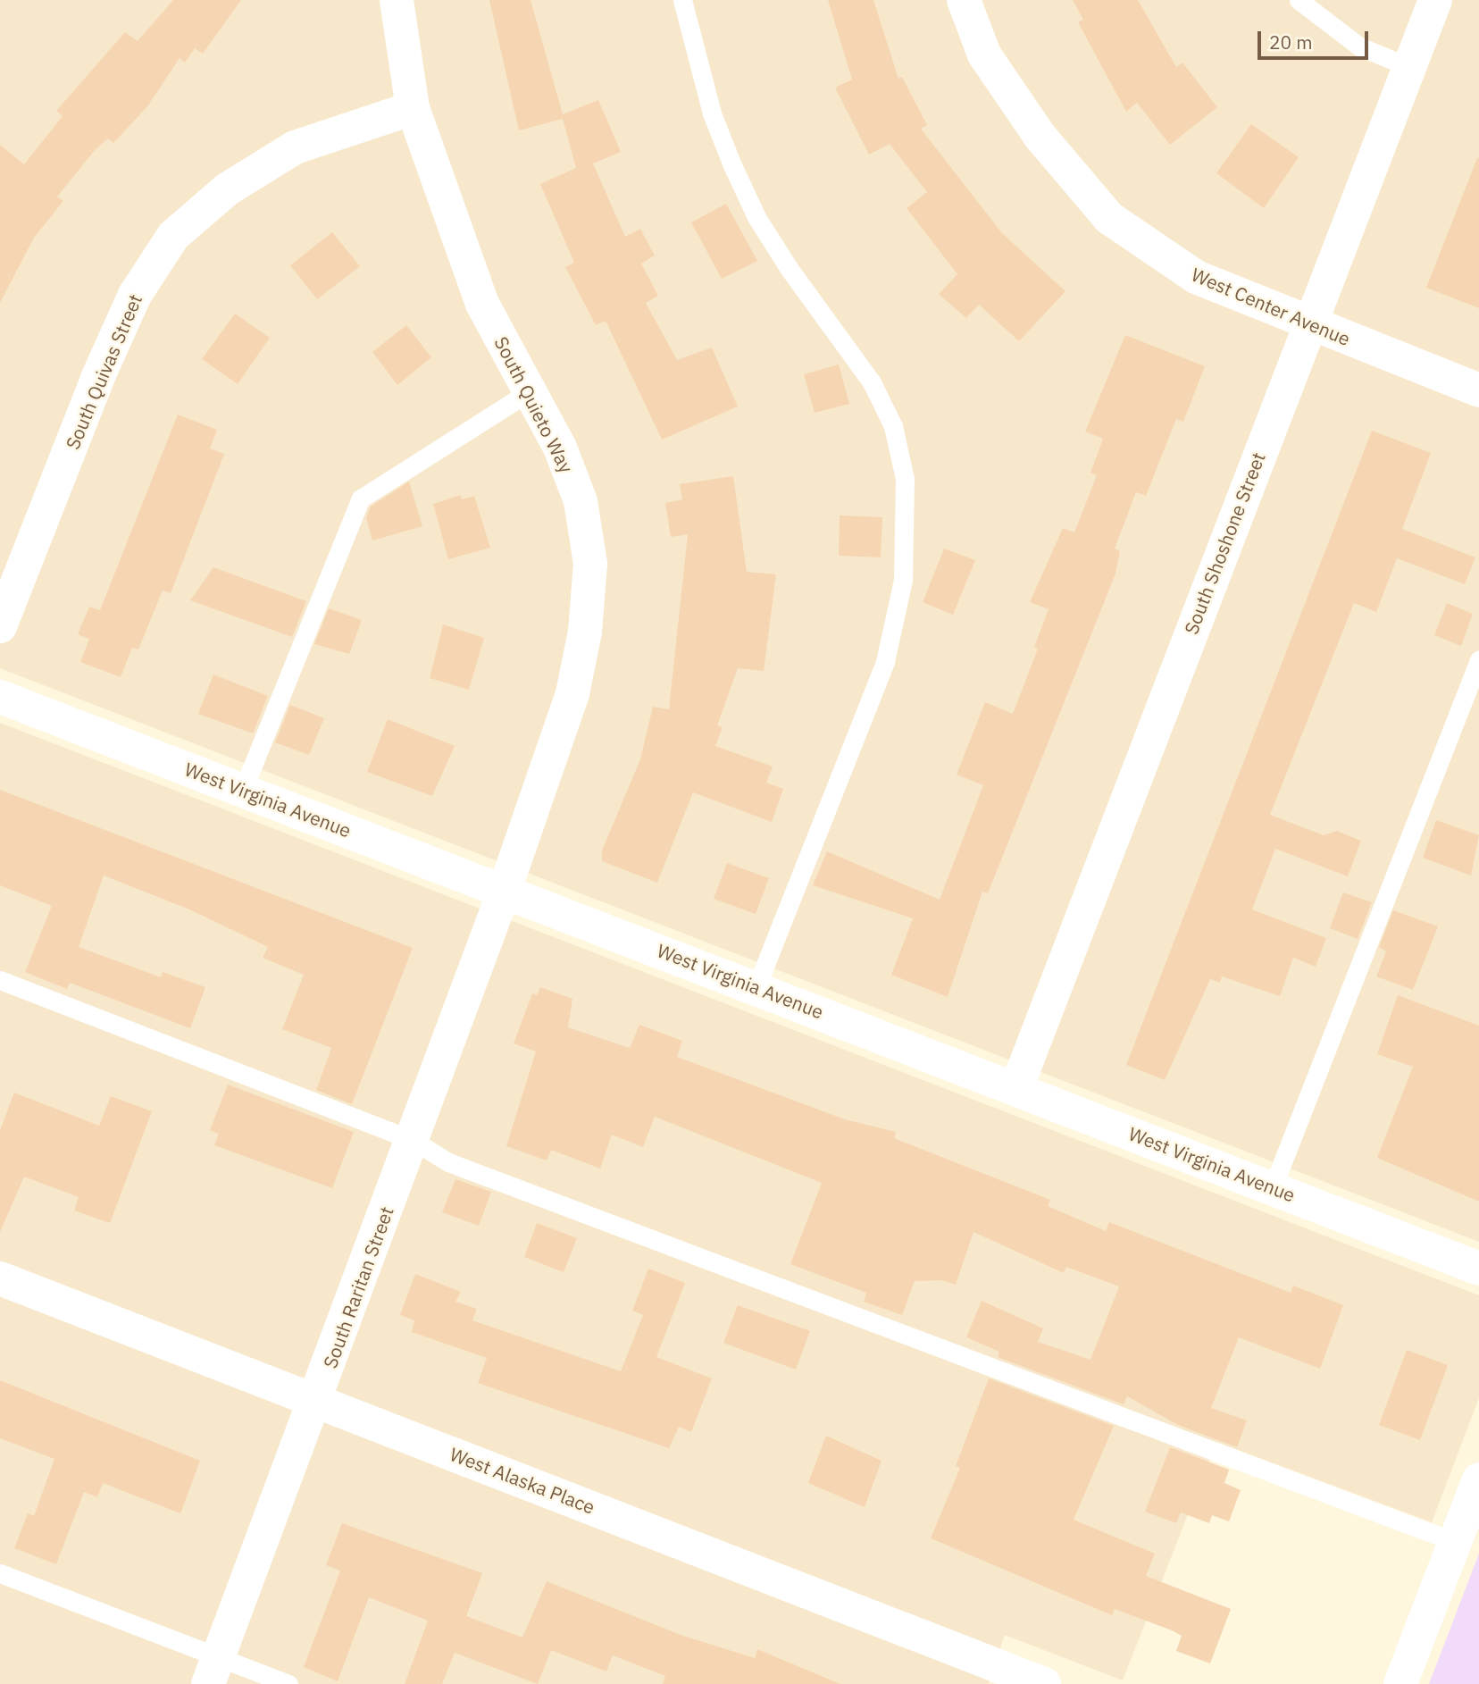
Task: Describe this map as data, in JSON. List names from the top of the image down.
{
  "streets": {
    "street": [
      "West Center Avenue",
      "South Quivas Street",
      "South Quieto Way",
      "South Shoshone Street",
      "West Virginia Avenue",
      "South Raritan Street",
      "West Alaska Place"
    ]
  },
  "crossings": [
    ["West Center Avenue", "South Shoshone Street"],
    ["South Quivas Street", "South Quieto Way"],
    ["South Quieto Way", "West Virginia Avenue"],
    ["South Quieto Way", "South Raritan Street"],
    ["South Shoshone Street", "West Virginia Avenue"],
    ["West Virginia Avenue", "South Raritan Street"],
    ["South Raritan Street", "West Alaska Place"]
  ],
  "scale_bar": "20 m"
}
